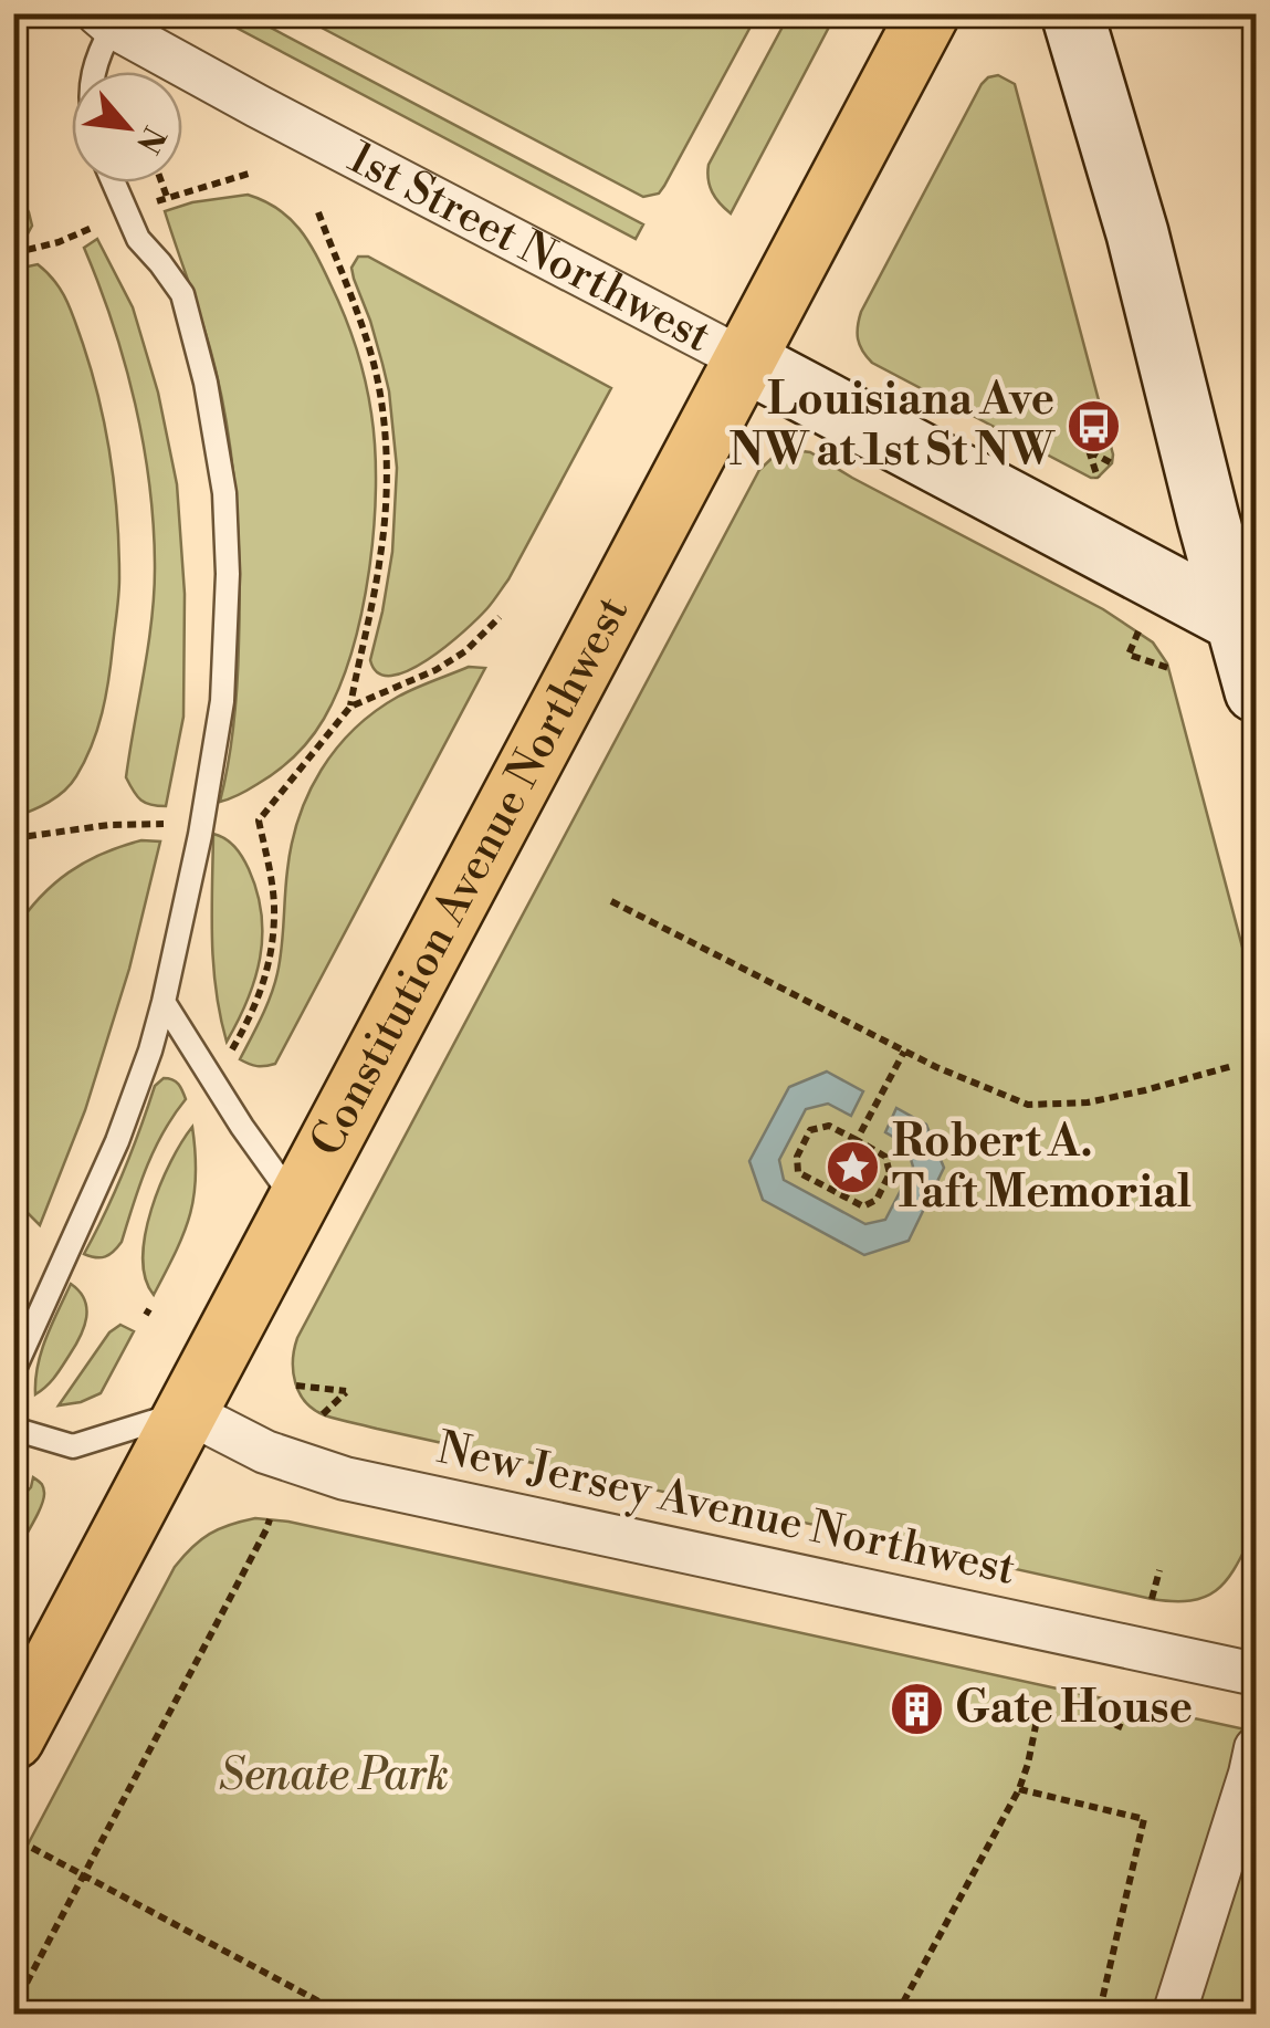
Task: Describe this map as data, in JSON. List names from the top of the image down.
{
  "streets": {
    "main road": ["1st Street Northwest", "Constitution Avenue Northwest"],
    "street": ["New Jersey Avenue Northwest"]
  },
  "crossings": [
    ["1st Street Northwest", "Constitution Avenue Northwest"],
    ["Constitution Avenue Northwest", "New Jersey Avenue Northwest"]
  ],
  "parks": ["Senate Park"],
  "places": {
    "bus stop": ["Louisiana Ave NW at 1st St NW"],
    "place": ["Robert A. Taft Memorial"],
    "building": ["Gate House"]
  },
  "north": "bottom right"
}
